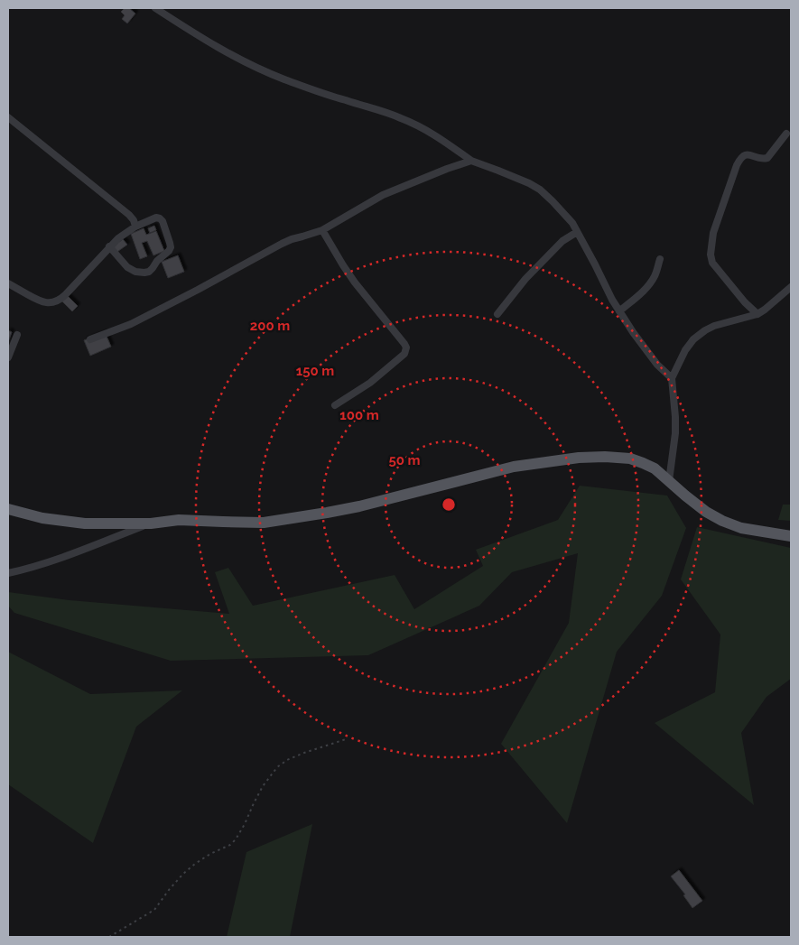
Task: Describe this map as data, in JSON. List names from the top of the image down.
{
  "rings": [
    "200 m",
    "150 m",
    "100 m",
    "50 m"
  ]
}
